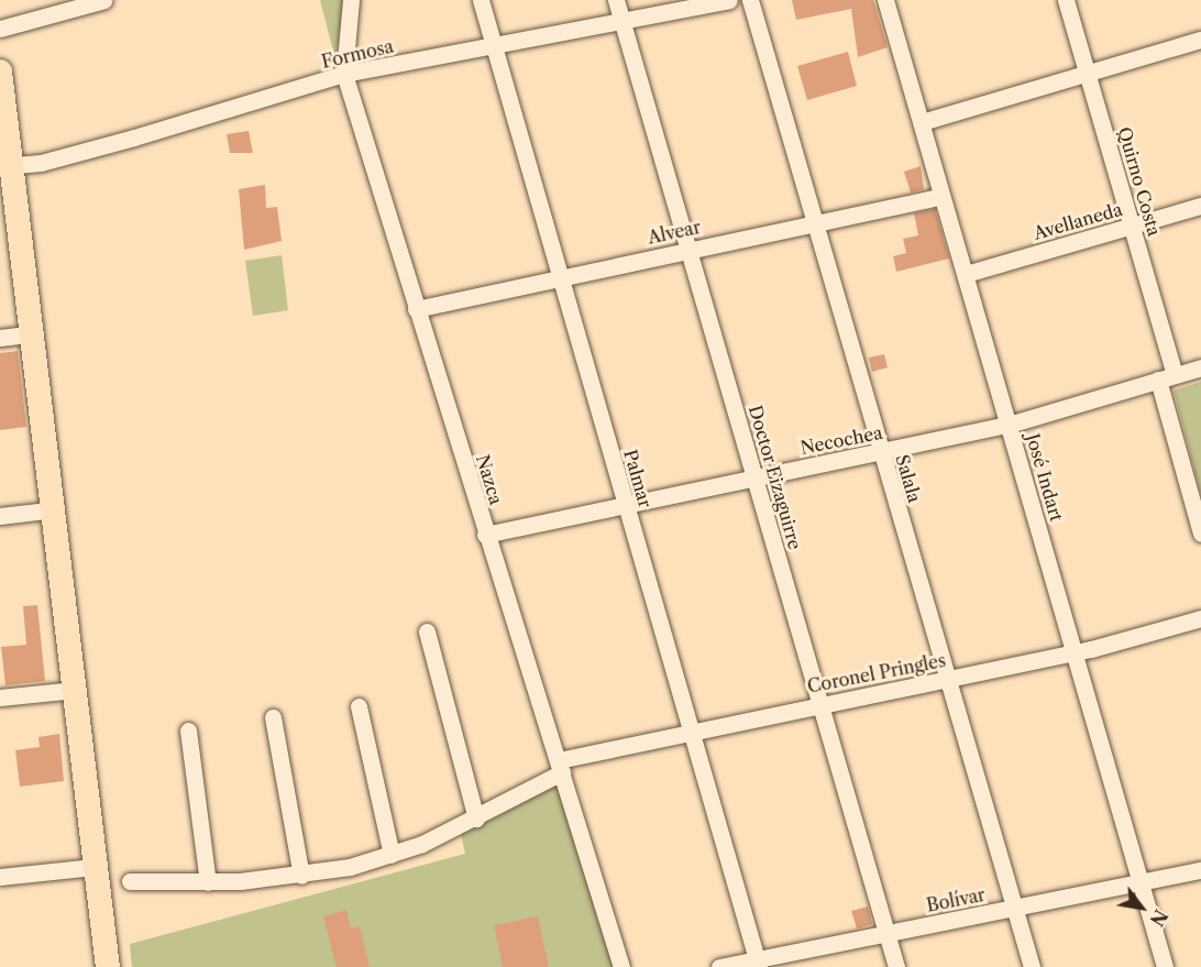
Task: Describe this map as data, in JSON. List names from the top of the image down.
{
  "streets": {
    "street": [
      "Formosa",
      "Quirno Costa",
      "Avellaneda",
      "Alvear",
      "Necochea",
      "Doctor Eizaguirre",
      "José Indart",
      "Palmar",
      "Salala",
      "Nazca",
      "Coronel Pringles",
      "Bolívar"
    ]
  },
  "crossings": [
    ["Formosa", "Doctor Eizaguirre"],
    ["Formosa", "Palmar"],
    ["Formosa", "Nazca"],
    ["Quirno Costa", "Avellaneda"],
    ["Quirno Costa", "Necochea"],
    ["Avellaneda", "José Indart"],
    ["Alvear", "Doctor Eizaguirre"],
    ["Alvear", "José Indart"],
    ["Alvear", "Palmar"],
    ["Alvear", "Salala"],
    ["Alvear", "Nazca"],
    ["Necochea", "Doctor Eizaguirre"],
    ["Necochea", "José Indart"],
    ["Necochea", "Palmar"],
    ["Necochea", "Salala"],
    ["Necochea", "Nazca"],
    ["Doctor Eizaguirre", "Coronel Pringles"],
    ["Doctor Eizaguirre", "Bolívar"],
    ["José Indart", "Coronel Pringles"],
    ["José Indart", "Bolívar"],
    ["Palmar", "Coronel Pringles"],
    ["Palmar", "Bolívar"],
    ["Salala", "Coronel Pringles"],
    ["Salala", "Bolívar"],
    ["Nazca", "Coronel Pringles"]
  ],
  "north": "bottom right"
}
